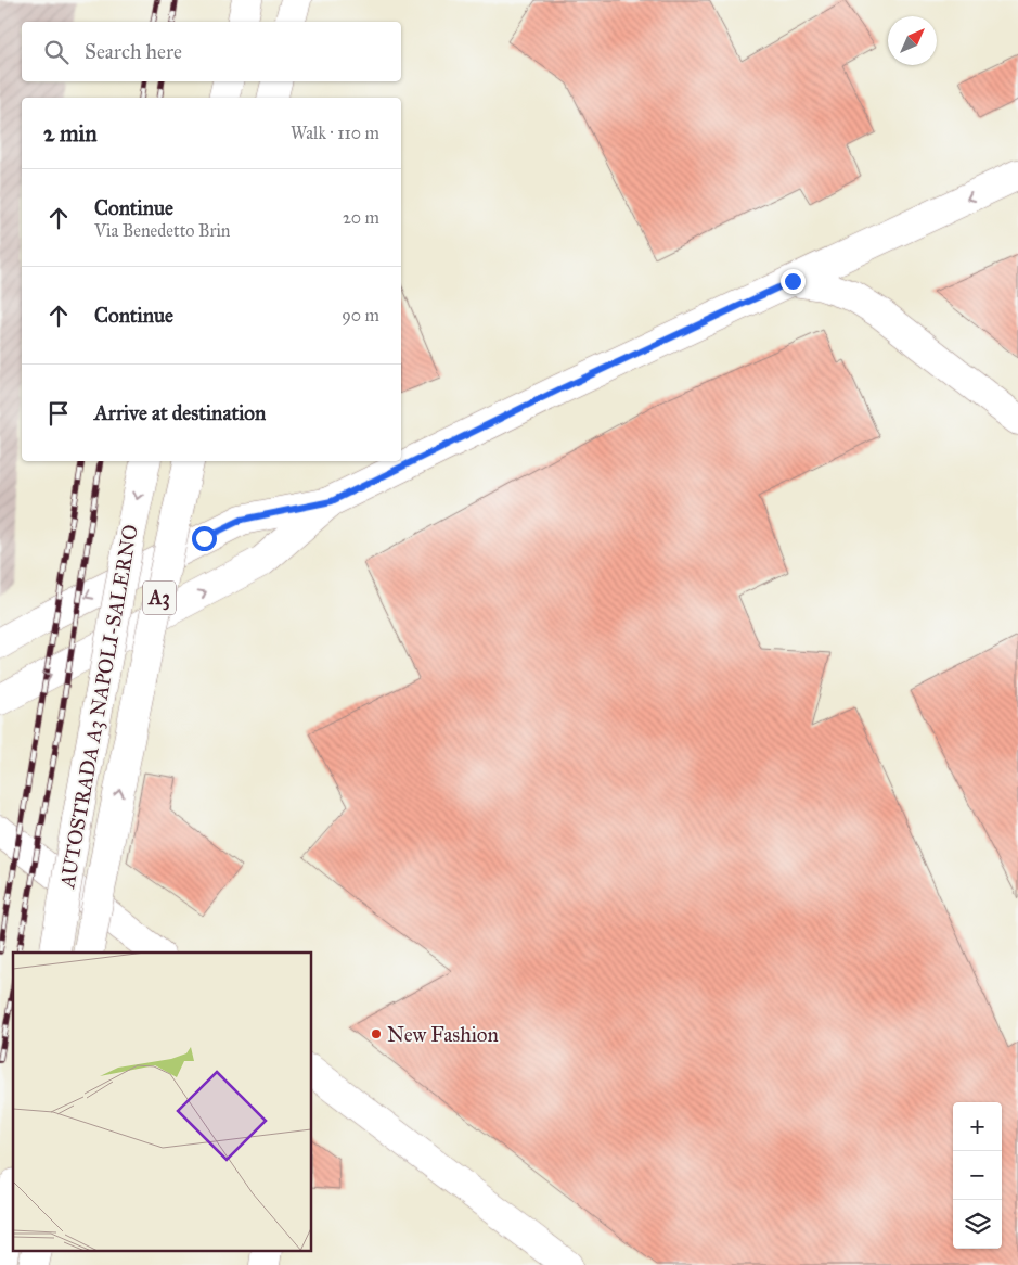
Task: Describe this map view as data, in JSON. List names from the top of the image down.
{
  "streets": {
    "main road": ["A3", "AUTOSTRADA A3 NAPOLI-SALERNO"]
  },
  "places": ["New Fashion"],
  "north": "top right",
  "page": {
    "search": "Search here",
    "heading": ["2 min", "Walk · 110 m"],
    "list": [
      ["Continue", "Via Benedetto Brin", "20 m"],
      ["Continue", "90 m"],
      "Arrive at destination"
    ],
    "map_buttons": ["+", "−"]
  }
}
